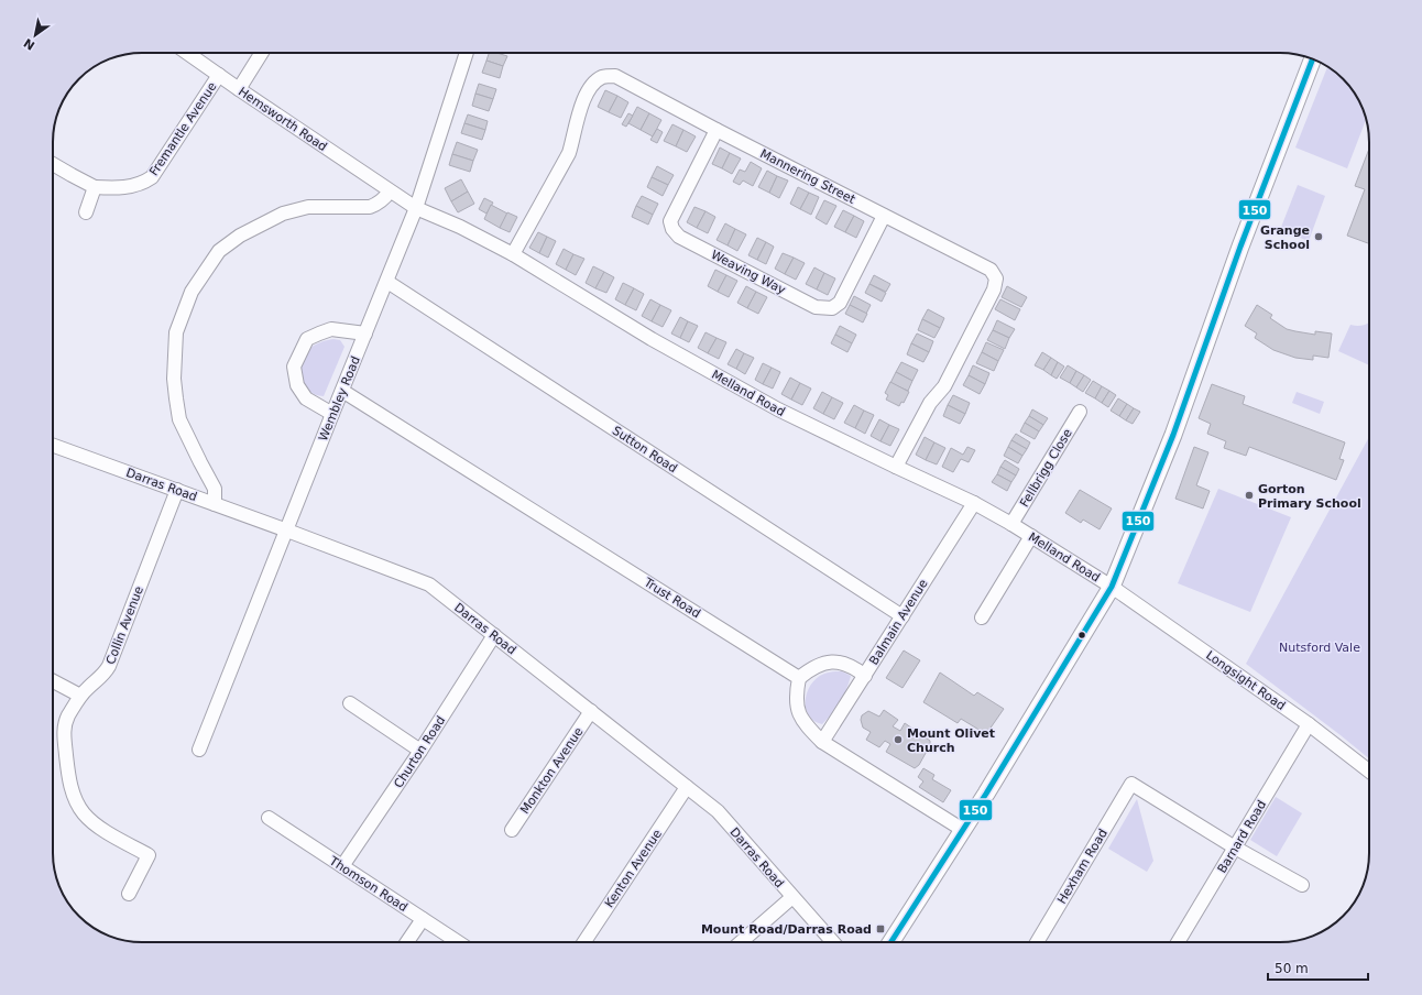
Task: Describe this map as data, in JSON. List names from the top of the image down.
{
  "streets": {
    "street": [
      "Hemsworth Road",
      "Fremantle Avenue",
      "Mannering Street",
      "Weaving Way",
      "Melland Road",
      "Wembley Road",
      "Sutton Road",
      "Fellbrigg Close",
      "Darras Road",
      "Trust Road",
      "Balmain Avenue",
      "Collin Avenue",
      "Longsight Road",
      "Churton Road",
      "Monkton Avenue",
      "Barnard Road",
      "Hexham Road",
      "Kenton Avenue",
      "Thomson Road"
    ]
  },
  "crossings": [
    ["Hemsworth Road", "Fremantle Avenue"],
    ["Hemsworth Road", "Melland Road"],
    ["Mannering Street", "Weaving Way"],
    ["Mannering Street", "Melland Road"],
    ["Melland Road", "Wembley Road"],
    ["Melland Road", "Fellbrigg Close"],
    ["Melland Road", "Balmain Avenue"],
    ["Melland Road", "Longsight Road"],
    ["Wembley Road", "Sutton Road"],
    ["Wembley Road", "Darras Road"],
    ["Wembley Road", "Trust Road"],
    ["Sutton Road", "Balmain Avenue"],
    ["Darras Road", "Collin Avenue"],
    ["Darras Road", "Churton Road"],
    ["Darras Road", "Monkton Avenue"],
    ["Darras Road", "Kenton Avenue"],
    ["Longsight Road", "Barnard Road"],
    ["Churton Road", "Thomson Road"],
    ["Barnard Road", "Hexham Road"]
  ],
  "parks": ["Nutsford Vale"],
  "places": {
    "other": ["Grange School", "Gorton Primary School", "Mount Olivet Church"],
    "transit": ["Mount Road/Darras Road"]
  },
  "lines": ["transit line 150"],
  "scale_bar": "50 m",
  "north": "bottom left"
}
